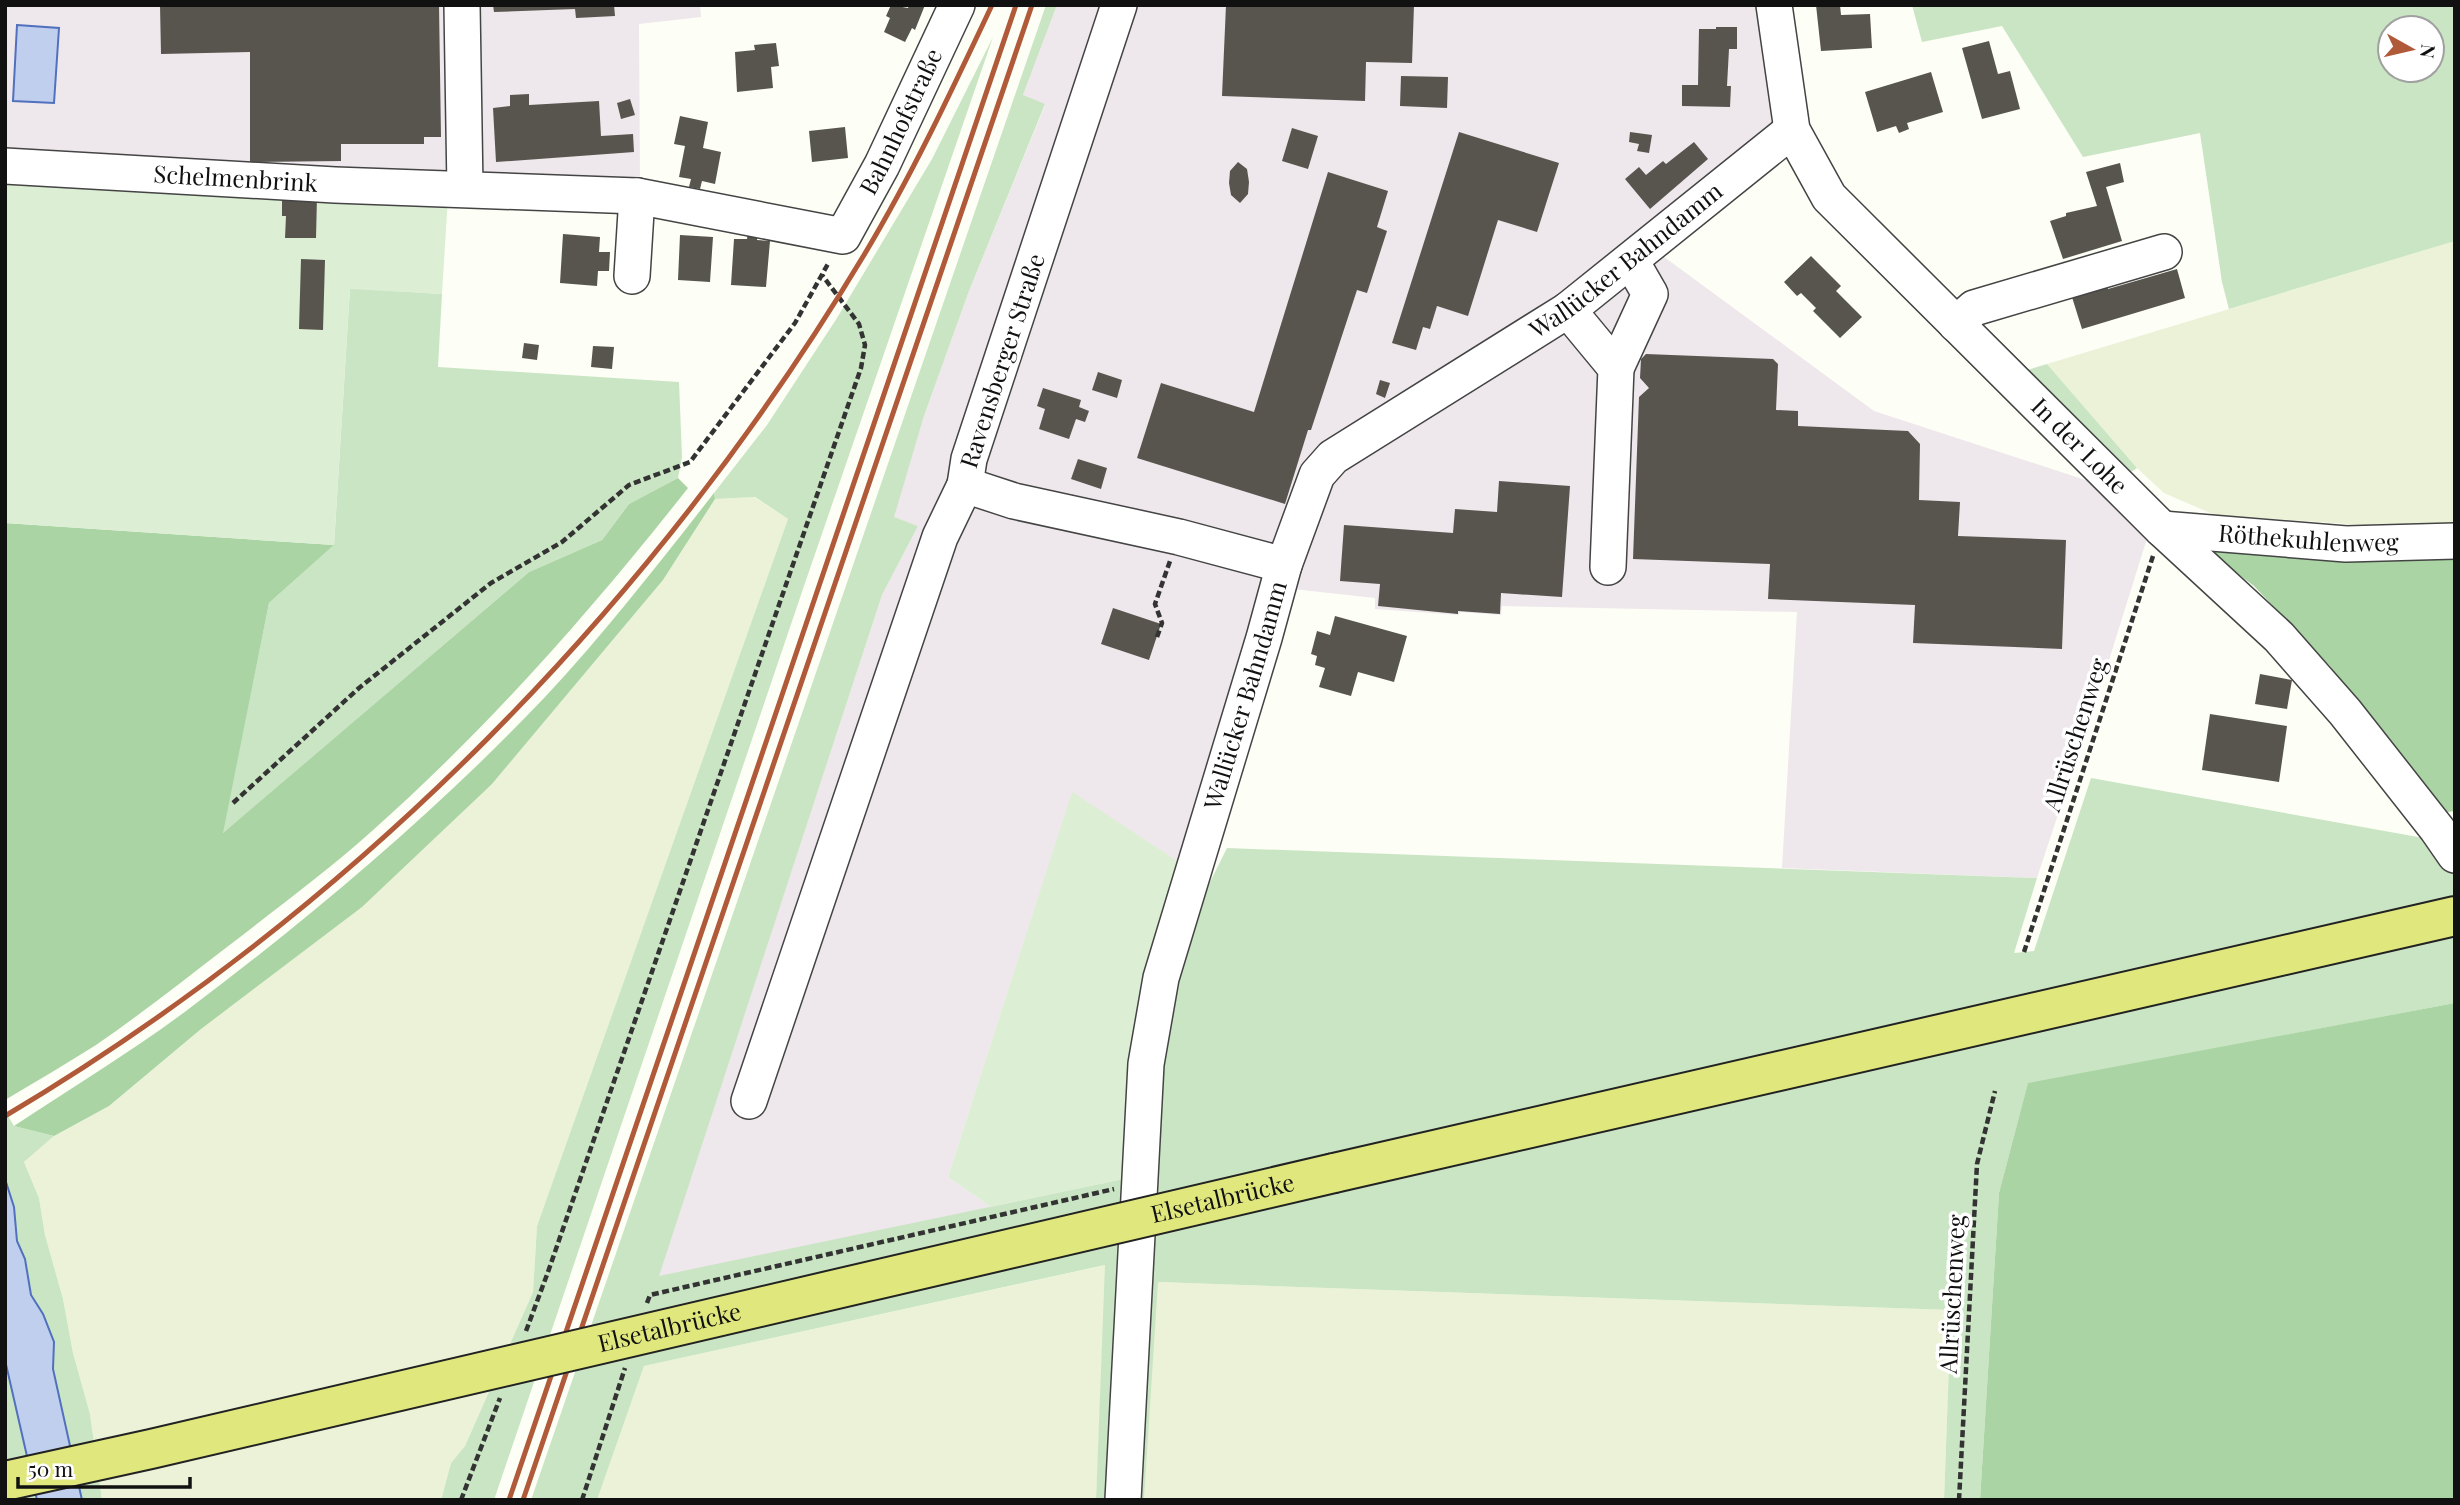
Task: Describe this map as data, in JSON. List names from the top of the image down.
{
  "streets": {
    "main road": ["Elsetalbrücke"],
    "street": [
      "Bahnhofstraße",
      "Schelmenbrink",
      "Wallücker Bahndamm",
      "Ravensberger Straße",
      "In der Lohe",
      "Röthekuhlenweg"
    ],
    "path": ["Allrüschenweg"]
  },
  "crossings": [
    ["Bahnhofstraße", "Schelmenbrink"],
    ["Wallücker Bahndamm", "Ravensberger Straße"],
    ["Wallücker Bahndamm", "In der Lohe"],
    ["In der Lohe", "Röthekuhlenweg"],
    ["In der Lohe", "Allrüschenweg"],
    ["Röthekuhlenweg", "Allrüschenweg"]
  ],
  "scale_bar": "50 m",
  "north": "right"
}
